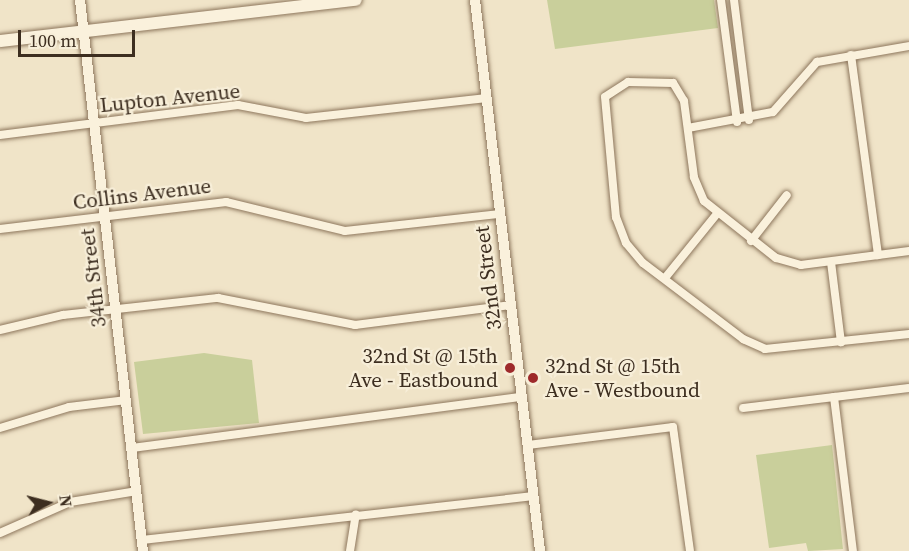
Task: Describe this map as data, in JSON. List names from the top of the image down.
{
  "streets": {
    "street": [
      "Lupton Avenue",
      "Collins Avenue",
      "34th Street",
      "32nd Street"
    ]
  },
  "crossings": [
    ["Lupton Avenue", "34th Street"],
    ["Lupton Avenue", "32nd Street"],
    ["Collins Avenue", "34th Street"],
    ["Collins Avenue", "32nd Street"]
  ],
  "places": ["32nd St @ 15th Ave - Eastbound", "32nd St @ 15th Ave - Westbound"],
  "scale_bar": "100 m",
  "north": "right"
}
